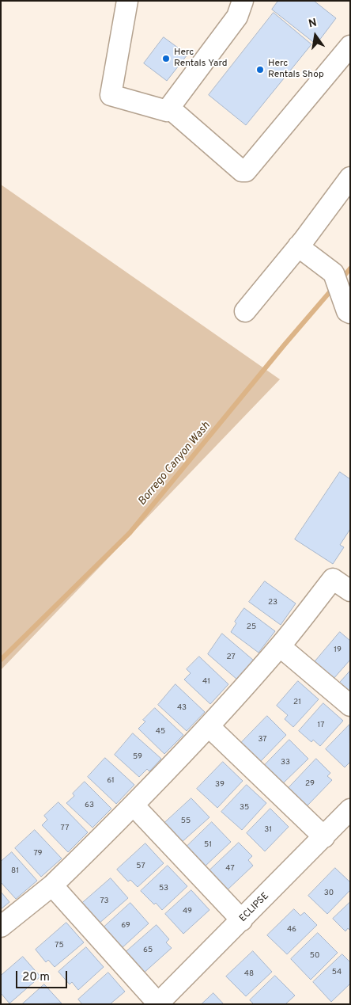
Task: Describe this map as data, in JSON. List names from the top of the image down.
{
  "streets": {
    "street": ["ECLIPSE"]
  },
  "water": ["Borrego Canyon Wash"],
  "places": ["Herc Rentals Yard", "Herc Rentals Shop"],
  "house_numbers": [
    "23",
    "25",
    "19",
    "27",
    "41",
    "21",
    "43",
    "17",
    "45",
    "37",
    "59",
    "33",
    "61",
    "29",
    "39",
    "63",
    "35",
    "55",
    "77",
    "31",
    "51",
    "79",
    "57",
    "47",
    "81",
    "53",
    "30",
    "73",
    "49",
    "69",
    "46",
    "75",
    "65",
    "50",
    "54",
    "48"
  ],
  "scale_bar": "20 m",
  "north": "top"
}
